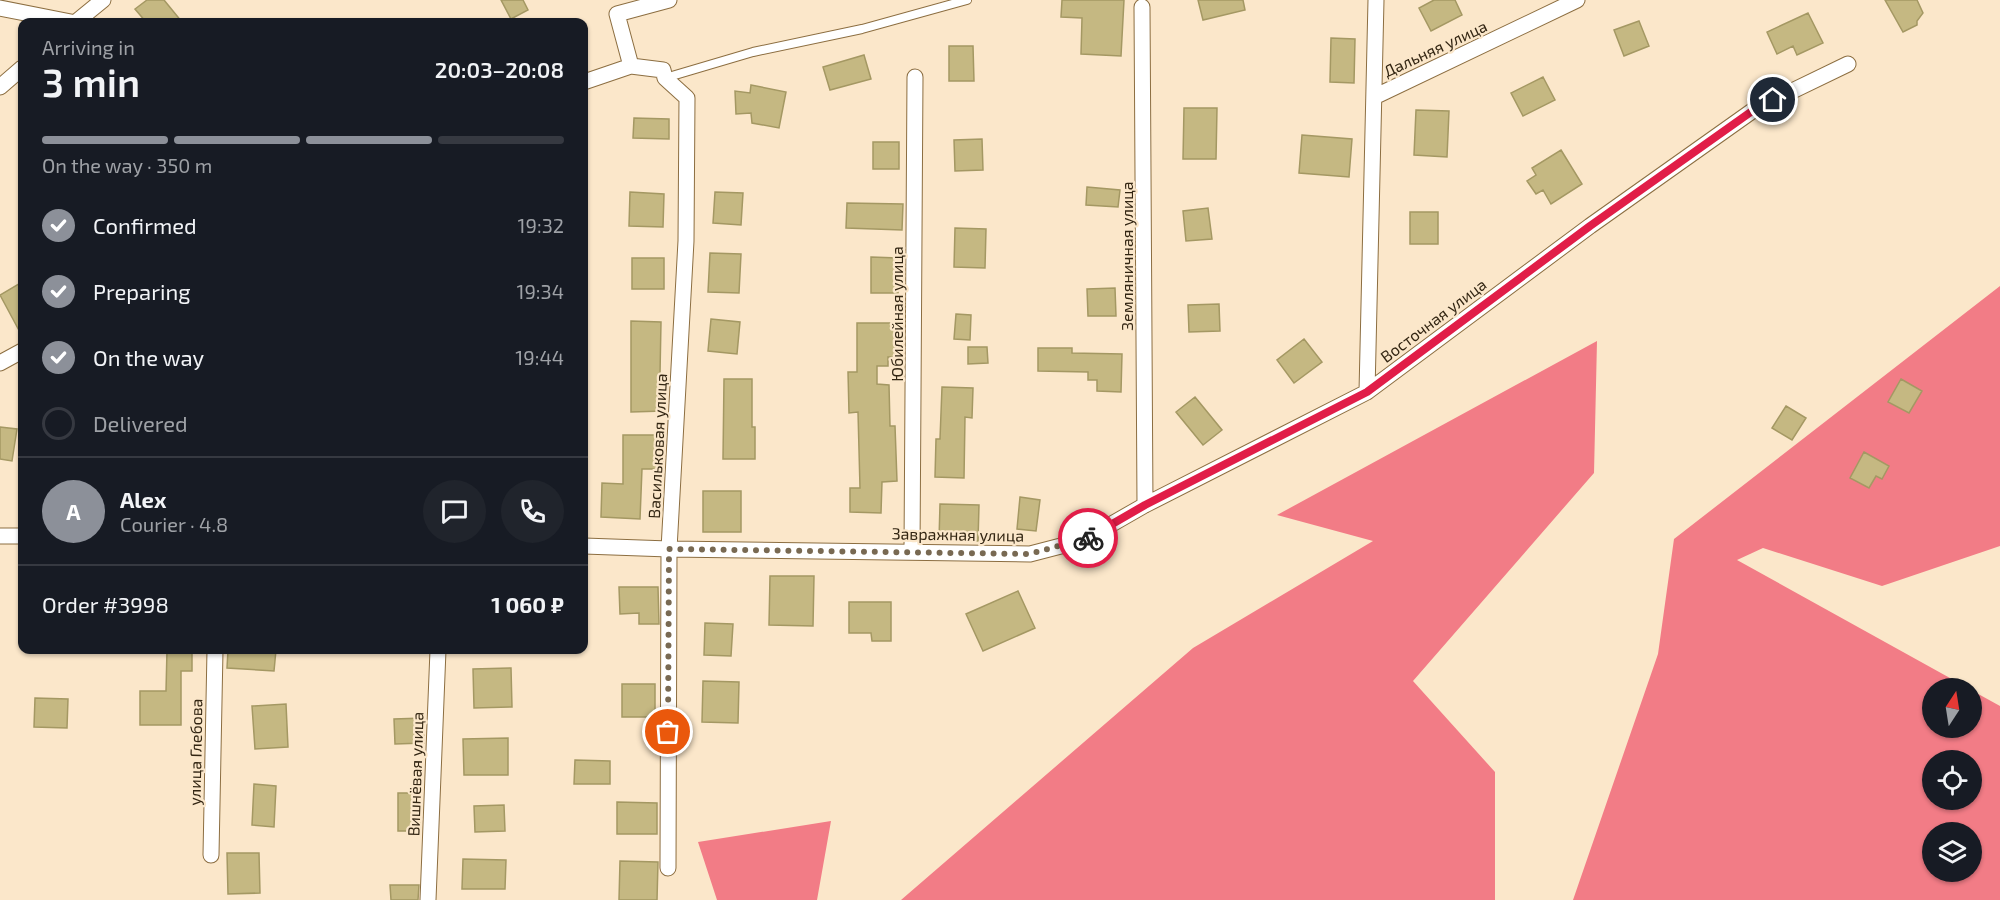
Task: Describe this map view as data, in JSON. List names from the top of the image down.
{
  "streets": {
    "street": [
      "Дальняя улица",
      "Земляничная улица",
      "Юбилейная улица",
      "Восточная улица",
      "Васильковая улица",
      "Завражная улица",
      "улица Глебова",
      "Вишнёвая улица"
    ]
  },
  "crossings": [
    ["Дальняя улица", "Восточная улица"],
    ["Земляничная улица", "Завражная улица"],
    ["Юбилейная улица", "Завражная улица"],
    ["Восточная улица", "Завражная улица"],
    ["Васильковая улица", "Завражная улица"]
  ],
  "north": "top",
  "page": {
    "heading": ["3 min", "Arriving in", "20:03–20:08"],
    "panel": [
      "Alex",
      "Courier · 4.8",
      "Order #3998",
      "1 060 ₽"
    ],
    "bar": "On the way · 350 m",
    "list": [
      ["Confirmed", "19:32"],
      ["Preparing", "19:34"],
      ["On the way", "19:44"],
      "Delivered"
    ],
    "round": "A"
  }
}
